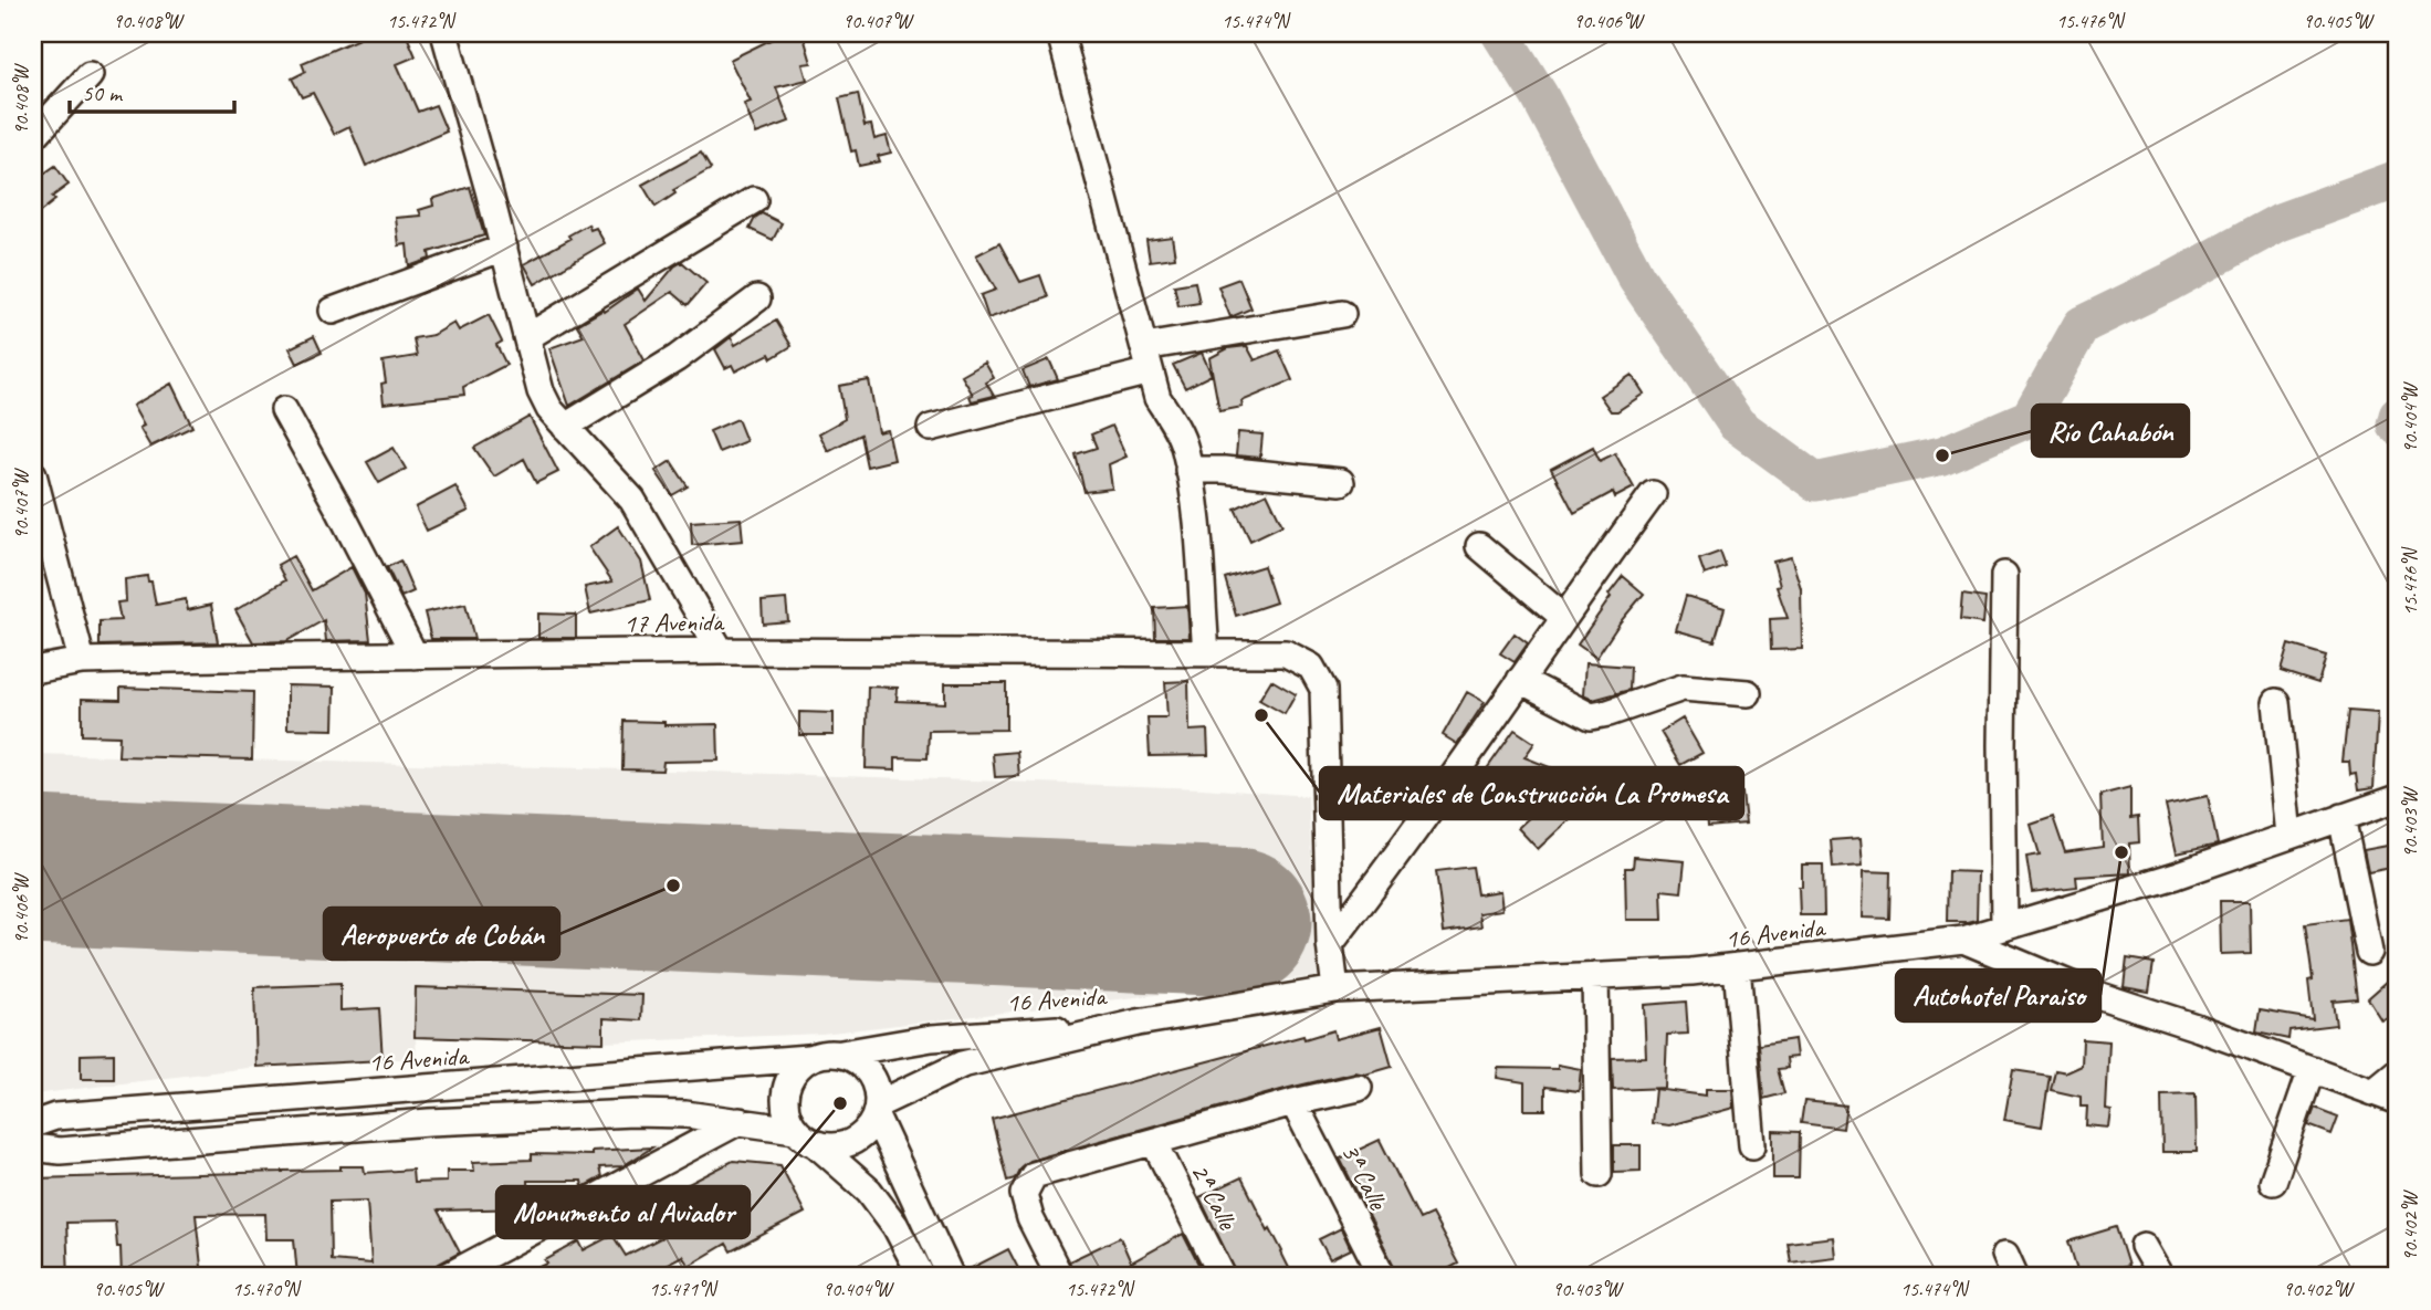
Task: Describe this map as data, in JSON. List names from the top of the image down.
{
  "streets": {
    "street": [
      "17 Avenida",
      "16 Avenida",
      "3ª Calle",
      "2ª Calle"
    ]
  },
  "places": [
    "Río Cahabón",
    "Materiales de Construcción La Promesa",
    "Autohotel Paraiso",
    "Aeropuerto de Cobán",
    "Monumento al Aviador"
  ],
  "scale_bar": "50 m",
  "coordinates": [
    "90.408°W",
    "15.472°N",
    "90.407°W",
    "15.474°N",
    "90.406°W",
    "15.476°N",
    "90.405°W",
    "90.404°W",
    "90.403°W",
    "90.402°W",
    "15.470°N",
    "15.471°N"
  ]
}
